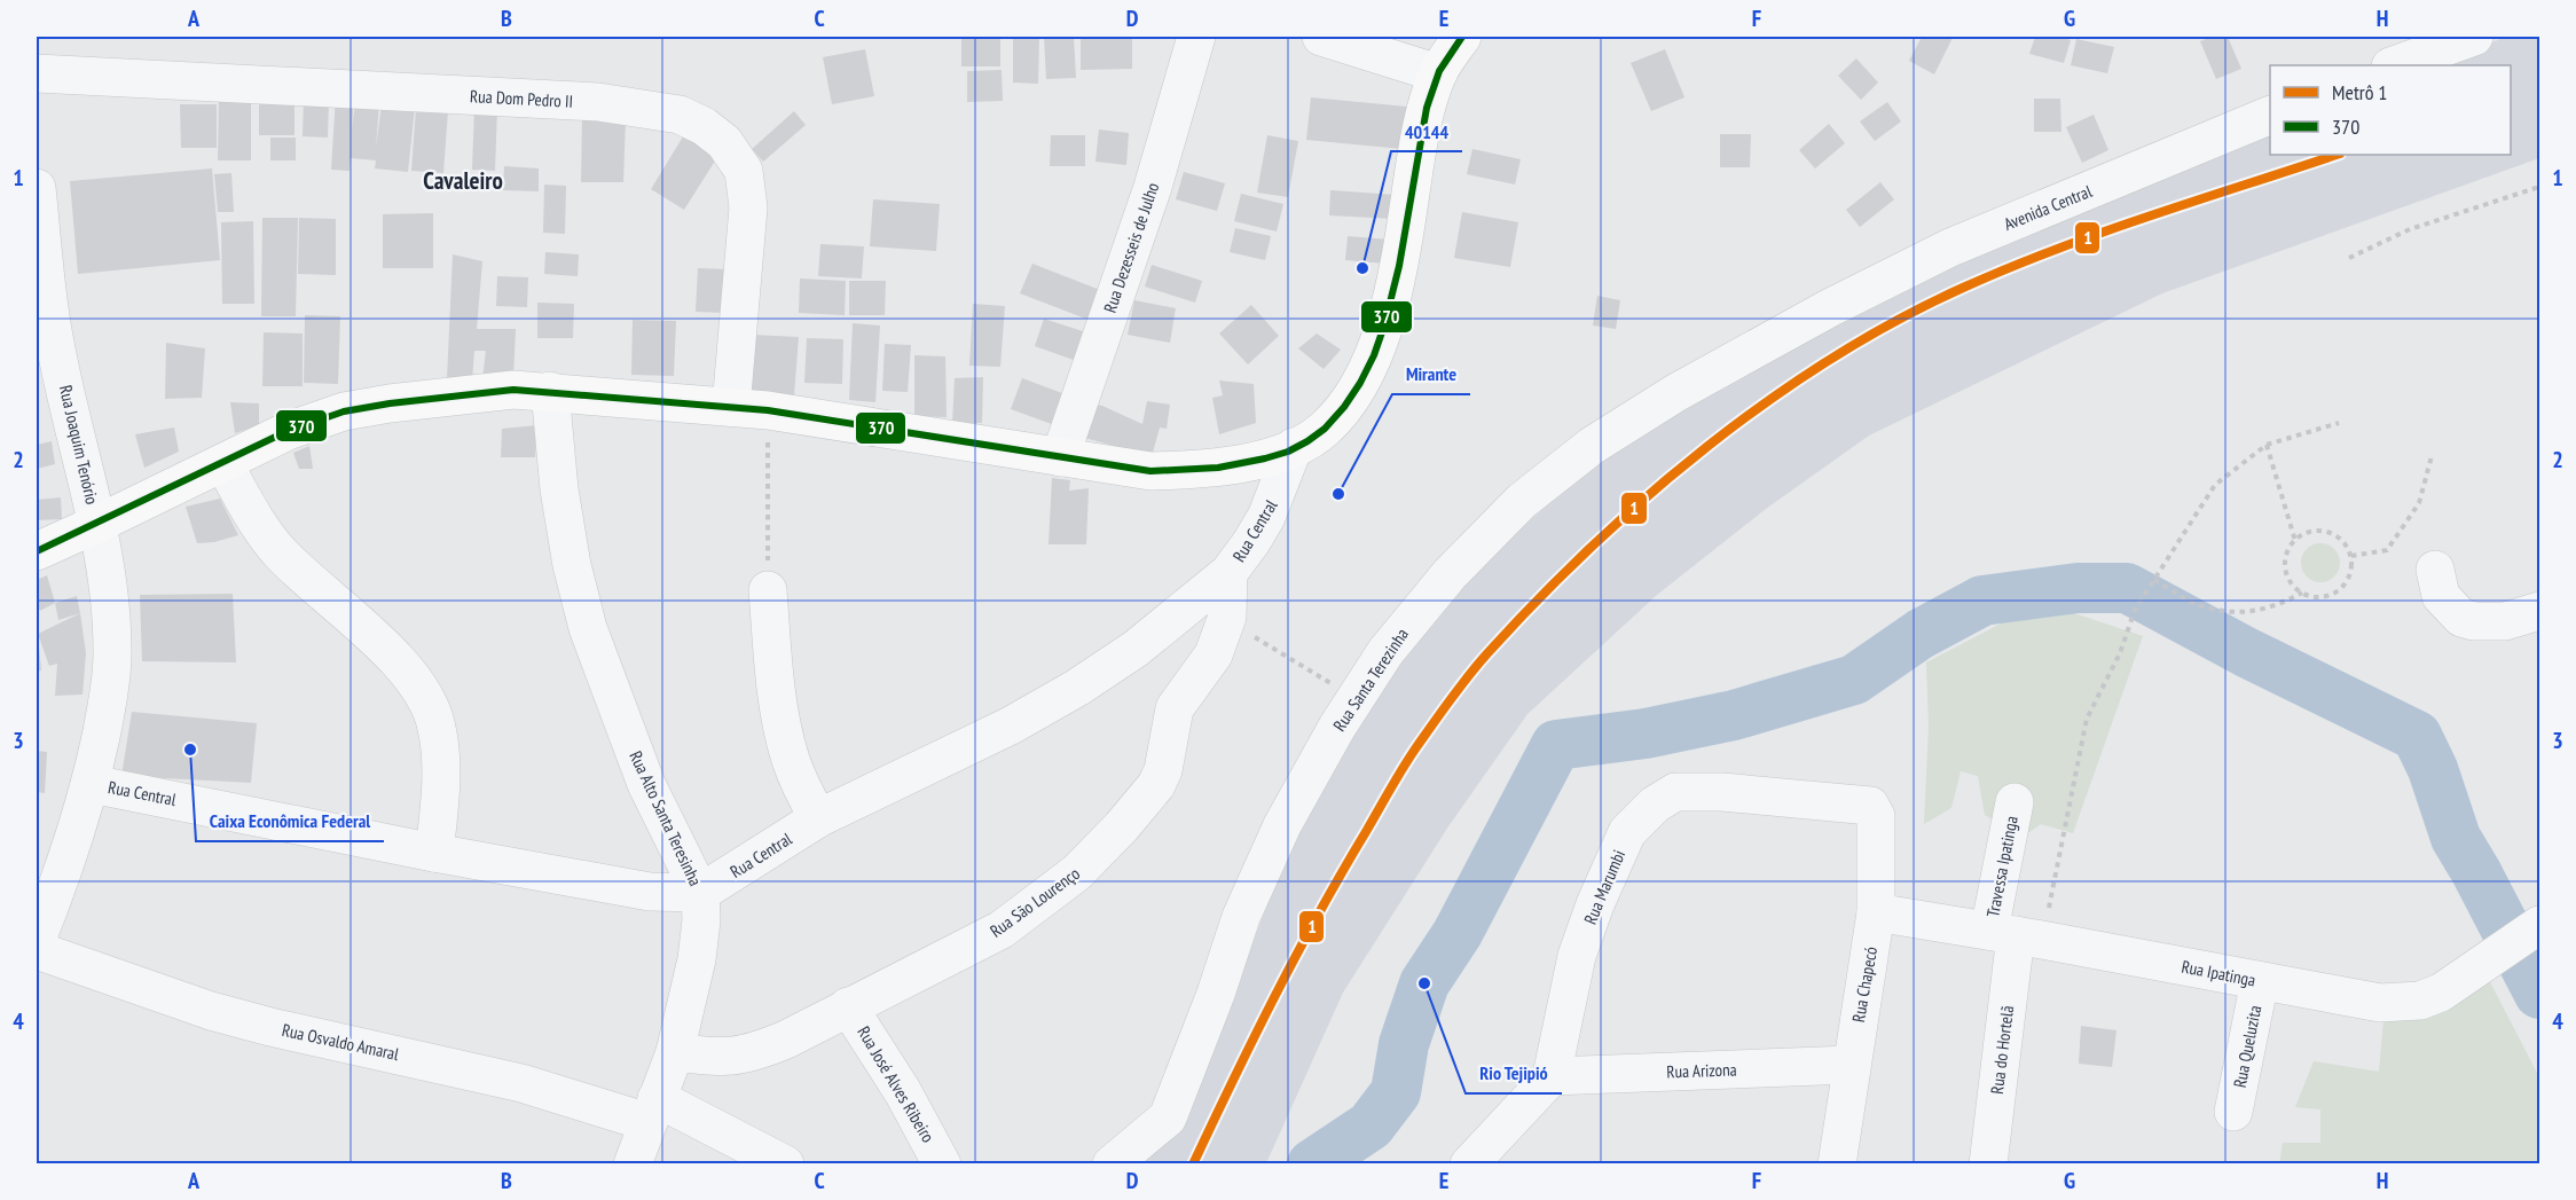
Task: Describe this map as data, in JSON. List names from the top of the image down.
{
  "streets": {
    "street": [
      "Rua Dom Pedro II",
      "Avenida Central",
      "Rua Dezesseis de Julho",
      "Rua Joaquim Tenório",
      "Rua Central",
      "Rua Santa Terezinha",
      "Rua Alto Santa Teresinha",
      "Travessa Ipatinga",
      "Rua Marumbi",
      "Rua São Lourenço",
      "Rua Ipatinga",
      "Rua Chapecó",
      "Rua Osvaldo Amaral",
      "Rua Queluzita",
      "Rua do Hortelã",
      "Rua Arizona",
      "Rua José Alves Ribeiro"
    ]
  },
  "crossings": [
    ["Avenida Central", "Rua Santa Terezinha"],
    ["Rua Joaquim Tenório", "Rua Central"],
    ["Rua Central", "Rua Alto Santa Teresinha"],
    ["Rua Central", "Rua São Lourenço"],
    ["Rua Alto Santa Teresinha", "Rua São Lourenço"],
    ["Rua Alto Santa Teresinha", "Rua Osvaldo Amaral"],
    ["Travessa Ipatinga", "Rua Ipatinga"],
    ["Travessa Ipatinga", "Rua do Hortelã"],
    ["Rua Marumbi", "Rua Chapecó"],
    ["Rua Marumbi", "Rua Arizona"],
    ["Rua São Lourenço", "Rua José Alves Ribeiro"],
    ["Rua Ipatinga", "Rua Chapecó"],
    ["Rua Ipatinga", "Rua Queluzita"],
    ["Rua Ipatinga", "Rua do Hortelã"],
    ["Rua Chapecó", "Rua Arizona"]
  ],
  "districts": ["Cavaleiro"],
  "places": [
    "40144",
    "Mirante",
    "Caixa Econômica Federal",
    "Rio Tejipió"
  ],
  "lines": ["transit line 370", "metro line 1"],
  "legend": ["Metrô 1", "370"],
  "grid": {
    "columns": [
      "A",
      "B",
      "C",
      "D",
      "E",
      "F",
      "G",
      "H"
    ],
    "rows": [
      "1",
      "2",
      "3",
      "4"
    ]
  }
}
